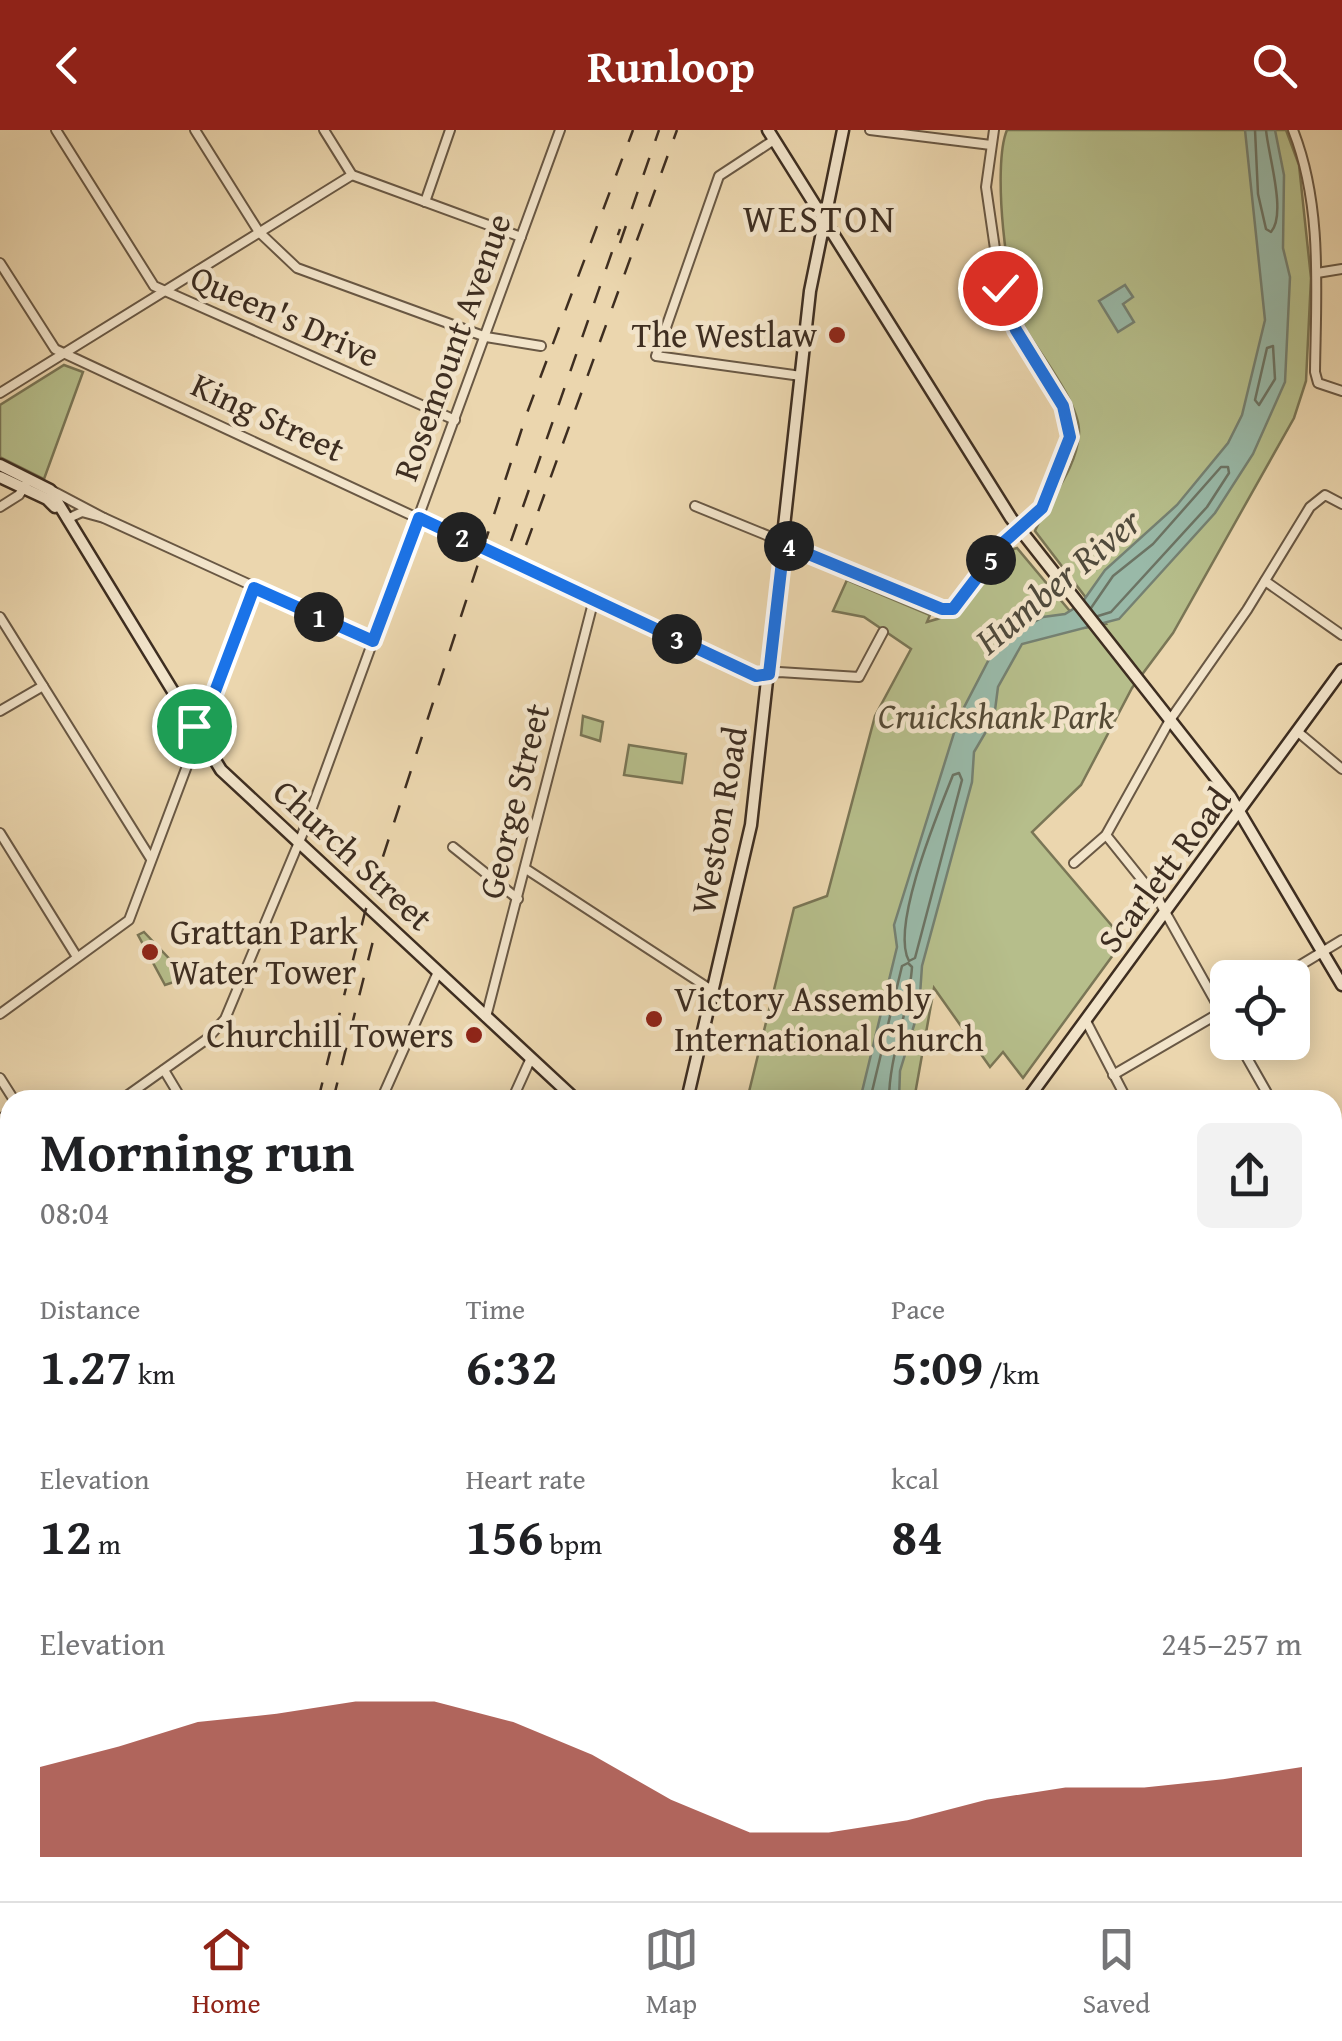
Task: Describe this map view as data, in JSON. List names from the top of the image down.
{
  "streets": {
    "main road": ["Weston Road", "Church Street", "Scarlett Road"],
    "street": [
      "Queen's Drive",
      "Rosemount Avenue",
      "King Street",
      "George Street"
    ]
  },
  "crossings": [
    ["Queen's Drive", "Rosemount Avenue"],
    ["Rosemount Avenue", "King Street"],
    ["Rosemount Avenue", "Church Street"],
    ["King Street", "George Street"],
    ["King Street", "Weston Road"],
    ["George Street", "Church Street"]
  ],
  "districts": ["WESTON"],
  "water": ["Humber River"],
  "parks": ["Cruickshank Park"],
  "places": [
    "The Westlaw",
    "Grattan Park Water Tower",
    "Victory Assembly International Church",
    "Churchill Towers"
  ],
  "page": {
    "header": "Runloop",
    "pins": [
      "2",
      "4",
      "5",
      "1",
      "3"
    ],
    "heading": ["Morning run", "08:04"],
    "stats": [
      ["Distance", "1.27 km"],
      ["Time", "6:32"],
      ["Pace", "5:09 /km"],
      ["Elevation", "12 m"],
      ["Heart rate", "156 bpm"],
      ["kcal", "84"]
    ],
    "chart": ["Elevation", "245–257 m"],
    "tabs": ["Home", "Map", "Saved"]
  }
}
